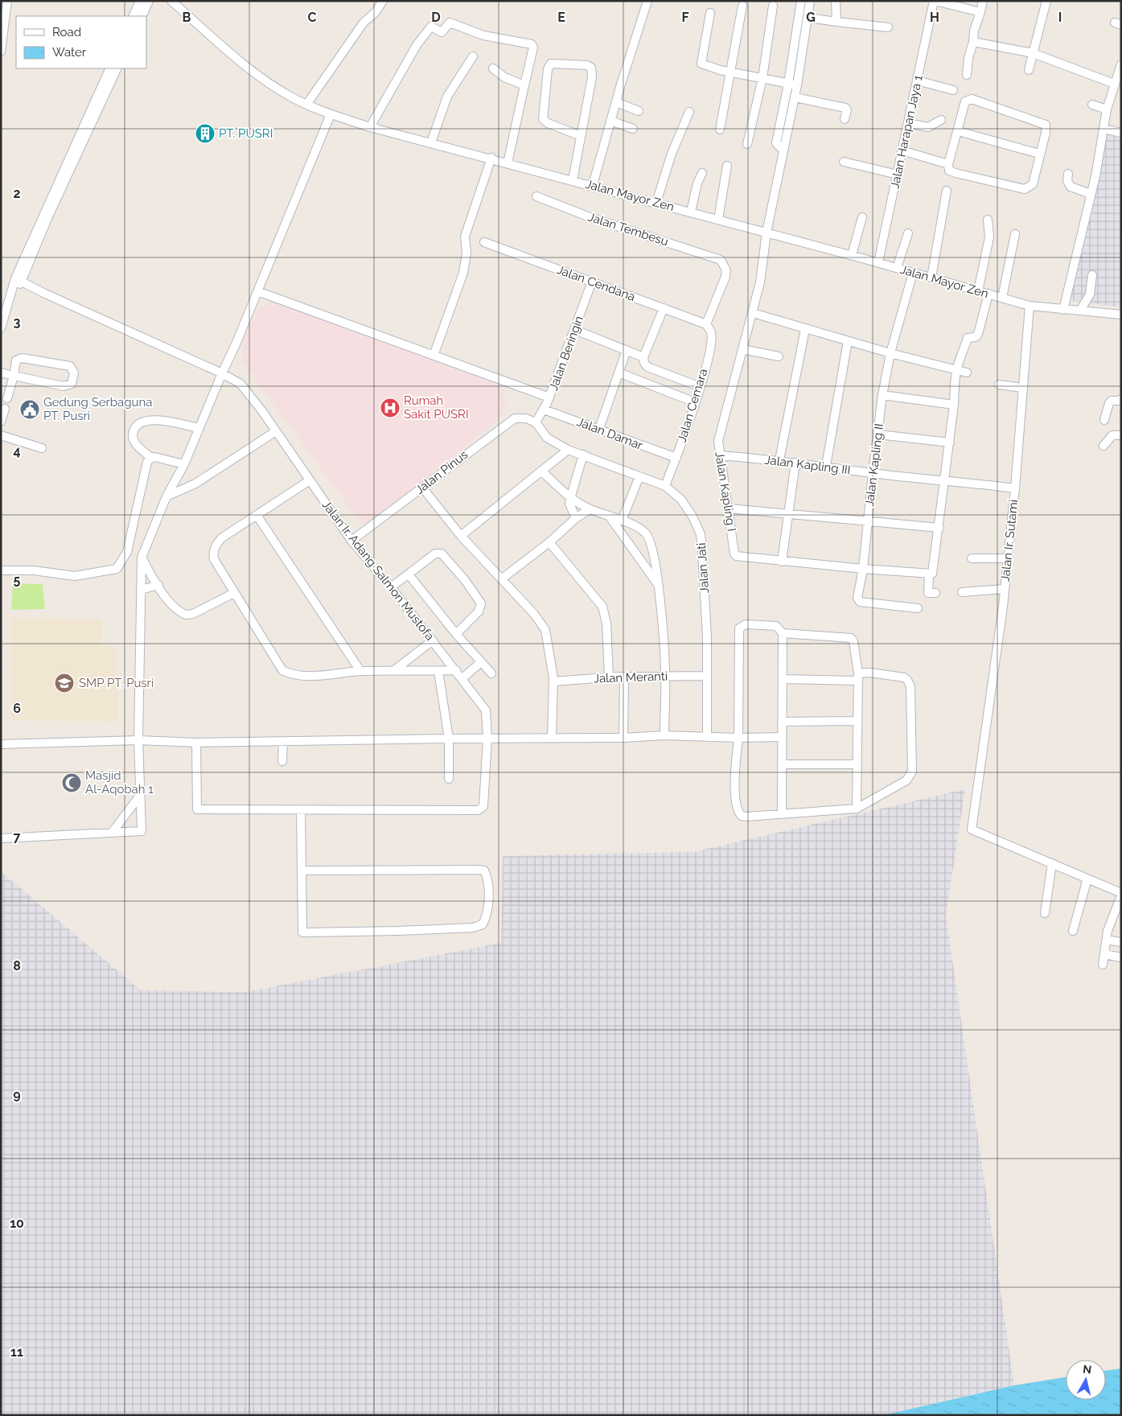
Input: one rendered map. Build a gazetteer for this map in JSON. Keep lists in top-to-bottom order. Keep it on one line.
{"streets":{"street":["Jalan Harapan Jaya 1","Jalan Mayor Zen","Jalan Tembesu","Jalan Cendana","Jalan Beringin","Jalan Cemara","Jalan Damar","Jalan Kapling III","Jalan Kapling II","Jalan Pinus","Jalan Kapling I","Jalan Ir. Sutami","Jalan Jati","Jalan Ir. Adang Salmon Mustofa","Jalan Meranti"]},"crossings":[["Jalan Harapan Jaya 1","Jalan Mayor Zen"],["Jalan Mayor Zen","Jalan Kapling II"],["Jalan Mayor Zen","Jalan Kapling I"],["Jalan Mayor Zen","Jalan Ir. Sutami"],["Jalan Tembesu","Jalan Cendana"],["Jalan Tembesu","Jalan Cemara"],["Jalan Cendana","Jalan Beringin"],["Jalan Cendana","Jalan Cemara"],["Jalan Beringin","Jalan Damar"],["Jalan Beringin","Jalan Pinus"],["Jalan Beringin","Jalan Jati"],["Jalan Cemara","Jalan Damar"],["Jalan Cemara","Jalan Jati"],["Jalan Kapling III","Jalan Kapling II"],["Jalan Kapling III","Jalan Kapling I"],["Jalan Kapling III","Jalan Ir. Sutami"],["Jalan Kapling II","Jalan Kapling I"],["Jalan Pinus","Jalan Jati"],["Jalan Pinus","Jalan Ir. Adang Salmon Mustofa"],["Jalan Jati","Jalan Meranti"]],"places":{"building":["PT. PUSRI"],"hospital":["Rumah Sakit PUSRI"],"public building":["Gedung Serbaguna PT. Pusri"],"school or university":["SMP PT. Pusri"],"mosque":["Masjid Al-Aqobah 1"]},"legend":["Road","Water"],"north":"top","grid":{"columns":["B","C","D","E","F","G","H","I"],"rows":["2","3","4","5","6","7","8","9","10","11"]}}
